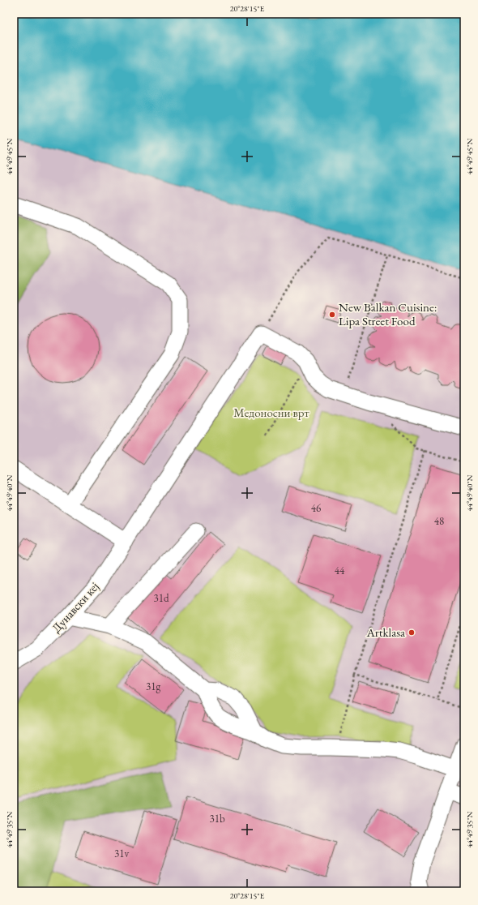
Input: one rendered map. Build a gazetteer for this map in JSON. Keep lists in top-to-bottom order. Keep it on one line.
{"streets":{"street":["Дунавски кеј"]},"parks":["Медоносни врт"],"places":["New Balkan Cuisine: Lipa Street Food","Artklasa"],"house_numbers":["46","48","44","31d","31g","31b","31v"],"coordinates":["20°28'15\"E","44°49'45\"N","44°49'40\"N","44°49'35\"N"]}
